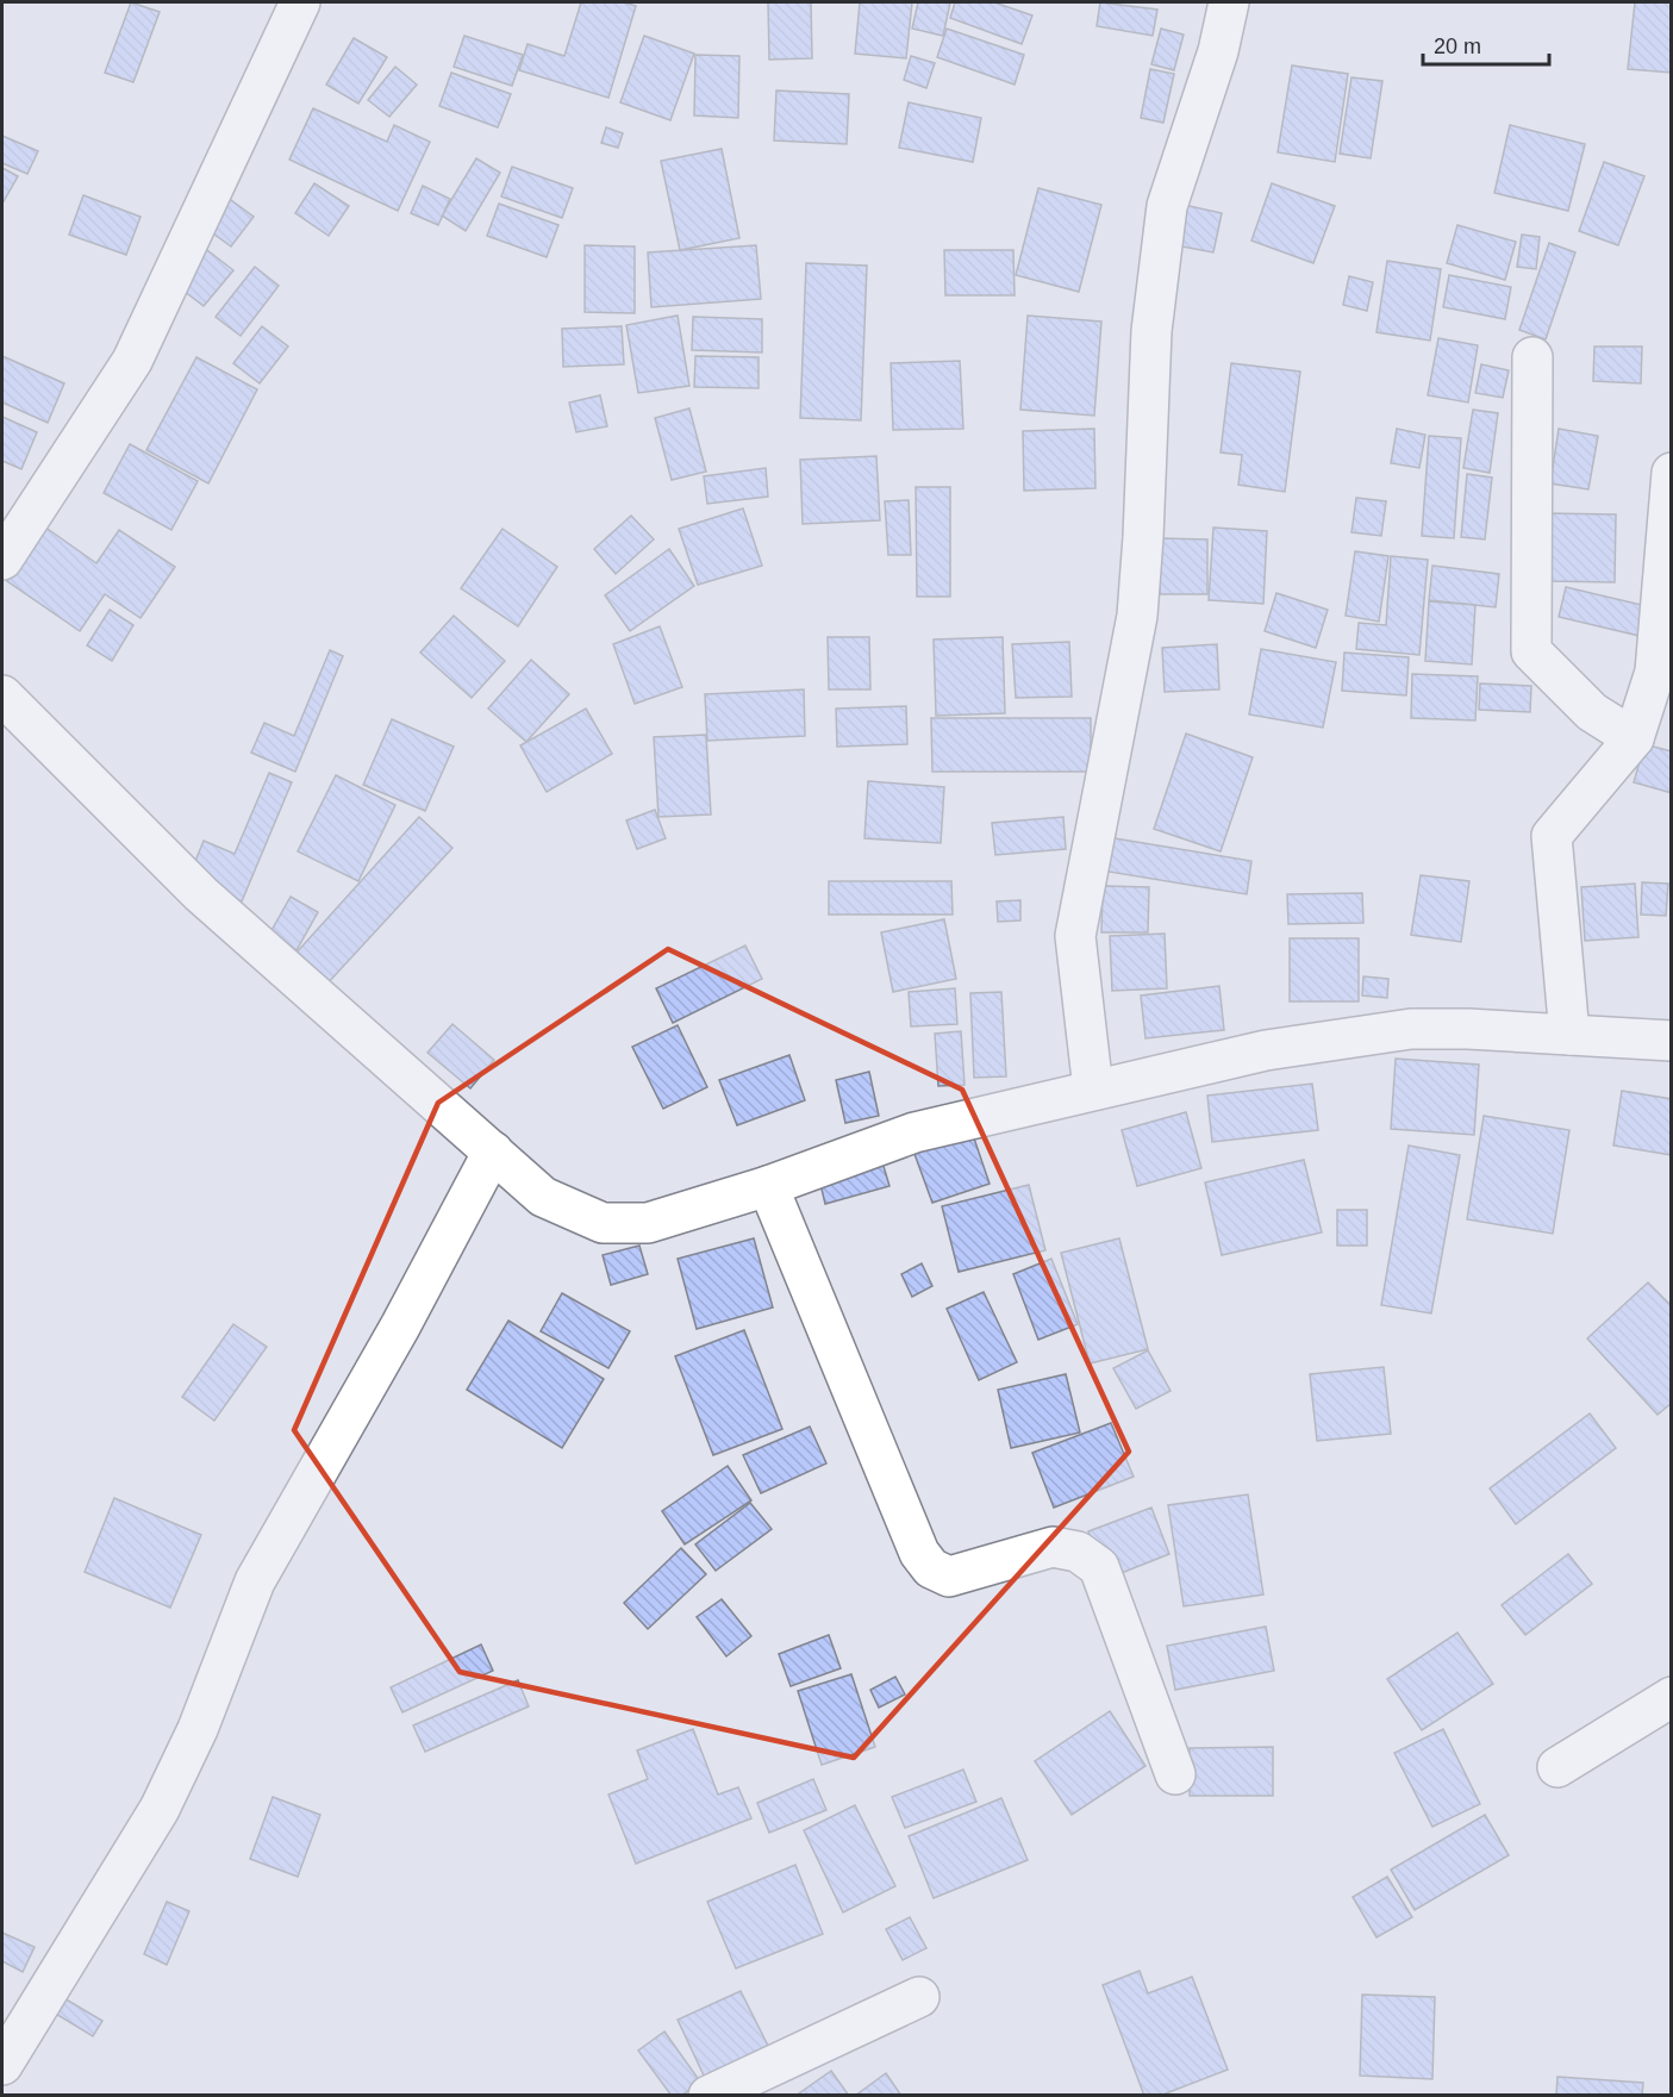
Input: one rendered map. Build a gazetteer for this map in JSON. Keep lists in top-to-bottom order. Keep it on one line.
{"scale_bar":"20 m"}
